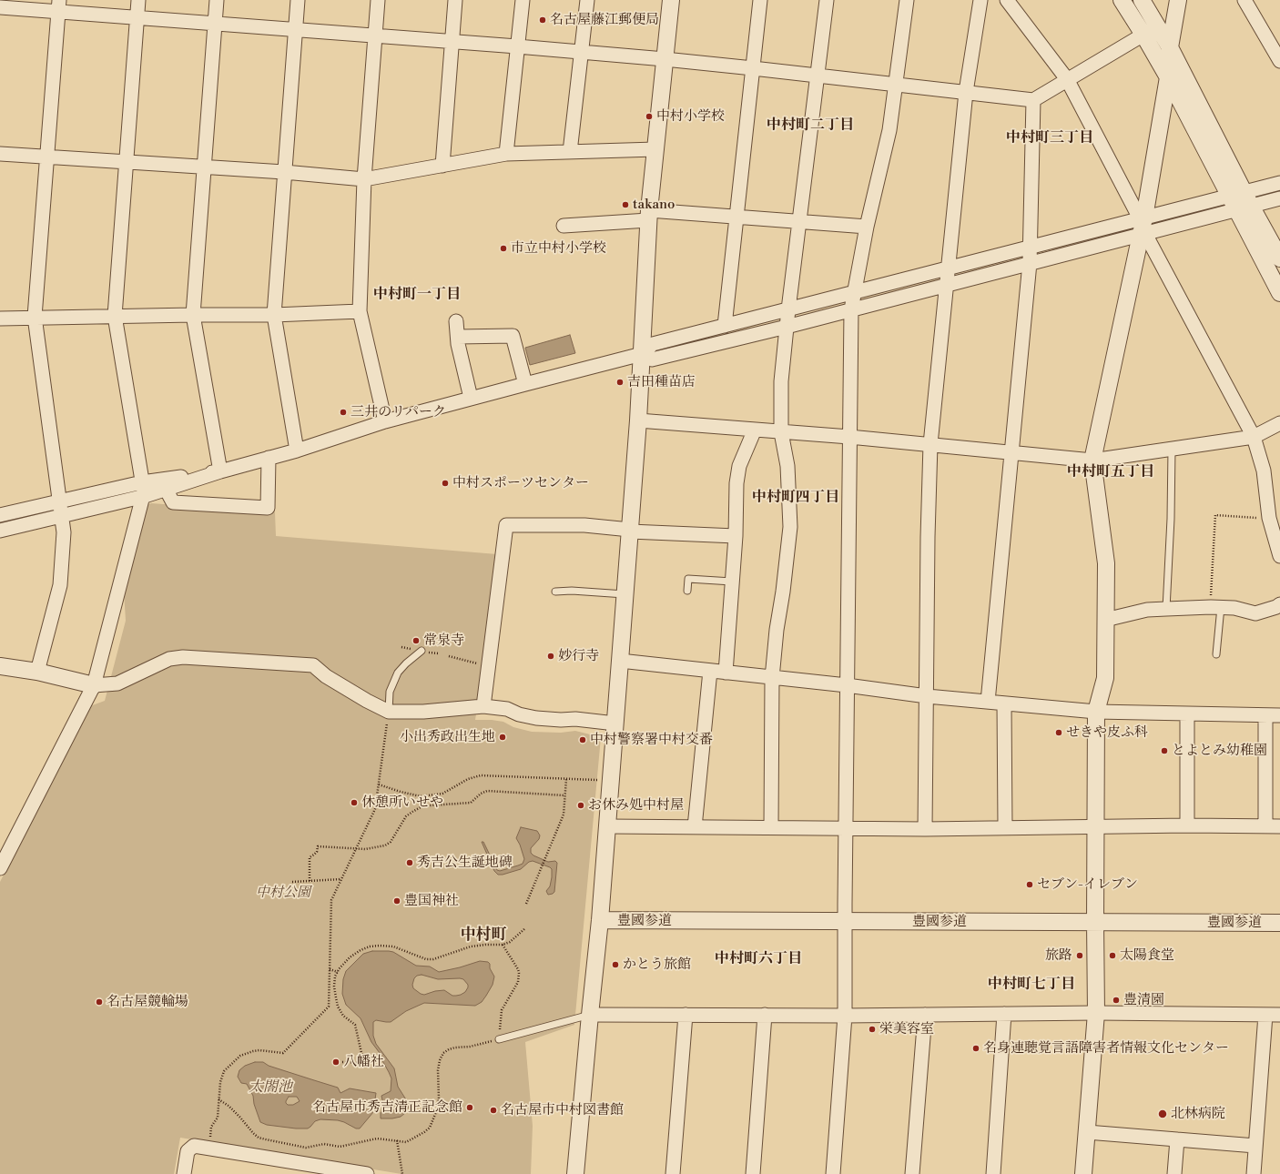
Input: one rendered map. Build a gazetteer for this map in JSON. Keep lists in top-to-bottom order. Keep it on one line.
{"streets":{"street":["豊國参道"]},"districts":["中村町二丁目","中村町三丁目","中村町一丁目","中村町五丁目","中村町四丁目","中村町","中村町六丁目","中村町七丁目"],"water":["太閤池"],"parks":["中村公園"],"places":["名古屋藤江郵便局","中村小学校","takano","市立中村小学校","吉田種苗店","三井のリパーク","中村スポーツセンター","常泉寺","妙行寺","せきや皮ふ科","小出秀政出生地","中村警察署中村交番","とよとみ幼稚園","休憩所いせや","お休み処中村屋","秀吉公生誕地碑","セブン-イレブン","豊国神社","旅路","太陽食堂","かとう旅館","豊清園","名古屋競輪場","栄美容室","名身連聴覚言語障害者情報文化センター","八幡社","名古屋市秀吉清正記念館","名古屋市中村図書館","北林病院"]}
